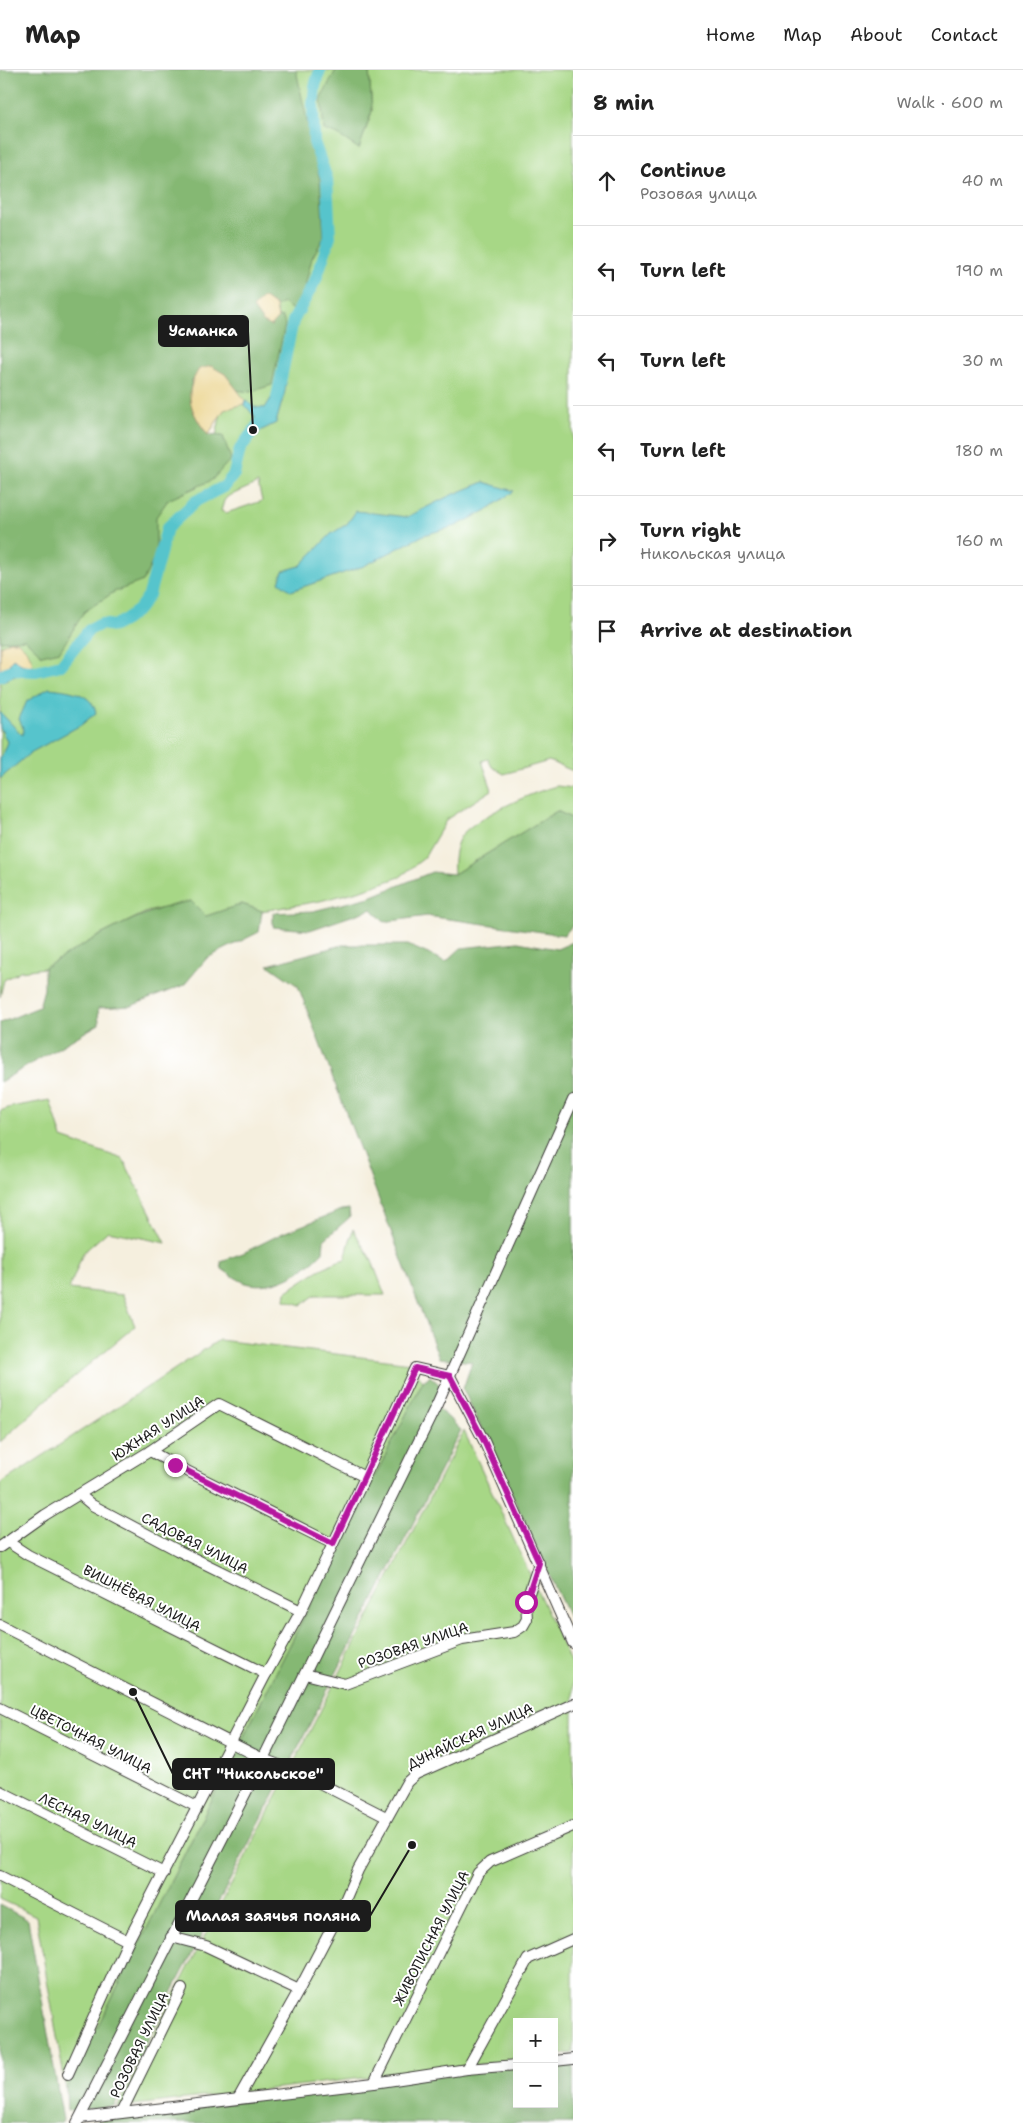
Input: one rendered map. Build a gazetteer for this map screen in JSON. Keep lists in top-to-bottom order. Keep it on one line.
{"streets":{"street":["ЮЖНАЯ УЛИЦА","САДОВАЯ УЛИЦА","ВИШНЁВАЯ УЛИЦА","РОЗОВАЯ УЛИЦА","ДУНАЙСКАЯ УЛИЦА","ЦВЕТОЧНАЯ УЛИЦА","ЛЕСНАЯ УЛИЦА","ЖИВОПИСНАЯ УЛИЦА"]},"crossings":[["ЮЖНАЯ УЛИЦА","САДОВАЯ УЛИЦА"],["ЮЖНАЯ УЛИЦА","ВИШНЁВАЯ УЛИЦА"]],"places":["Усманка","СНТ \"Никольское\"","Малая заячья поляна"],"page":{"header":"Map","nav":["Home","Map","About","Contact"],"heading":["8 min","Walk · 600 m"],"list":[["Continue","Розовая улица","40 m"],["Turn left","190 m"],["Turn left","30 m"],["Turn left","180 m"],["Turn right","Никольская улица","160 m"],"Arrive at destination"],"map_buttons":["+","−"]}}
